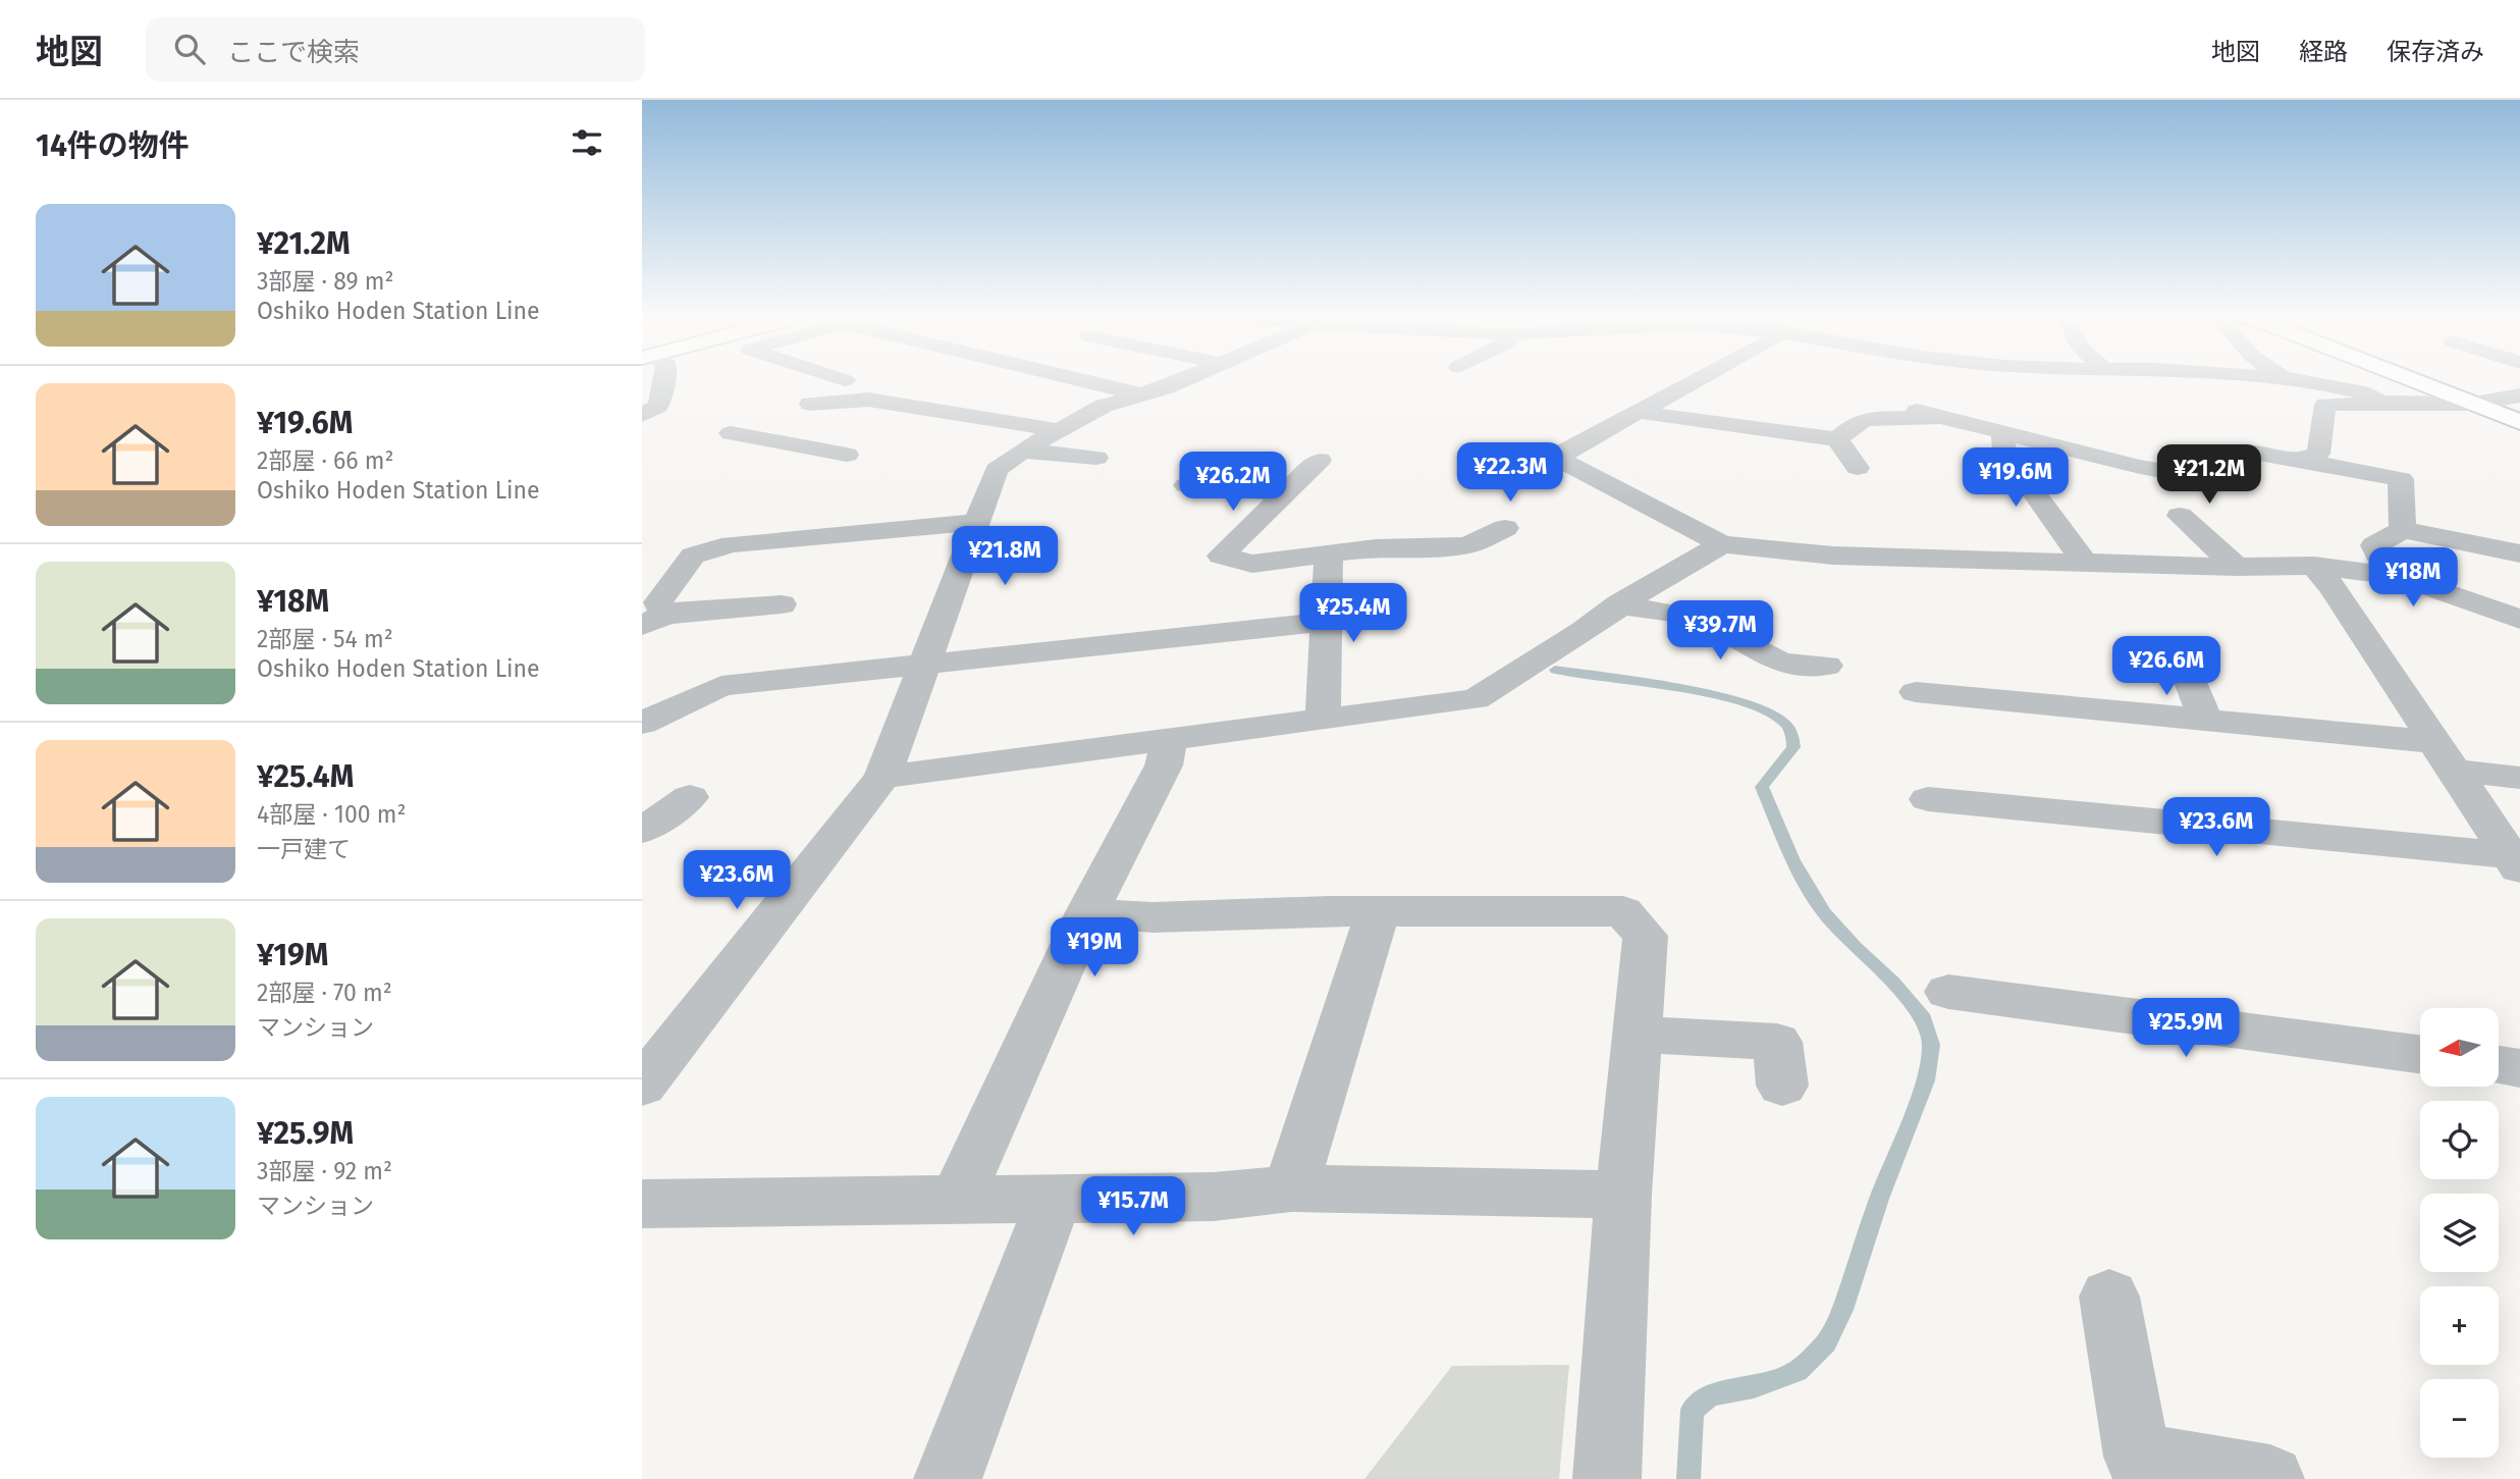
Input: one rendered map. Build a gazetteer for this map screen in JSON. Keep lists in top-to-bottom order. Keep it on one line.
{"north":"left","page":{"header":"地図","search":"ここで検索","nav":["地図","経路","保存済み"],"heading":"14件の物件","list":[{"name":"¥21.2M","note":"3部屋 · 89 m² · Oshiko Hoden Station Line"},{"name":"¥19.6M","note":"2部屋 · 66 m² · Oshiko Hoden Station Line"},{"name":"¥18M","note":"2部屋 · 54 m² · Oshiko Hoden Station Line"},{"name":"¥25.4M","note":"4部屋 · 100 m² · 一戸建て"},{"name":"¥19M","note":"2部屋 · 70 m² · マンション"},{"name":"¥25.9M","note":"3部屋 · 92 m² · マンション"}],"price":["¥22.3M","¥21.2M","¥19.6M","¥26.2M","¥21.8M","¥18M","¥25.4M","¥39.7M","¥26.6M","¥23.6M","¥23.6M","¥19M","¥25.9M","¥15.7M"],"map_buttons":["+","−"]}}
